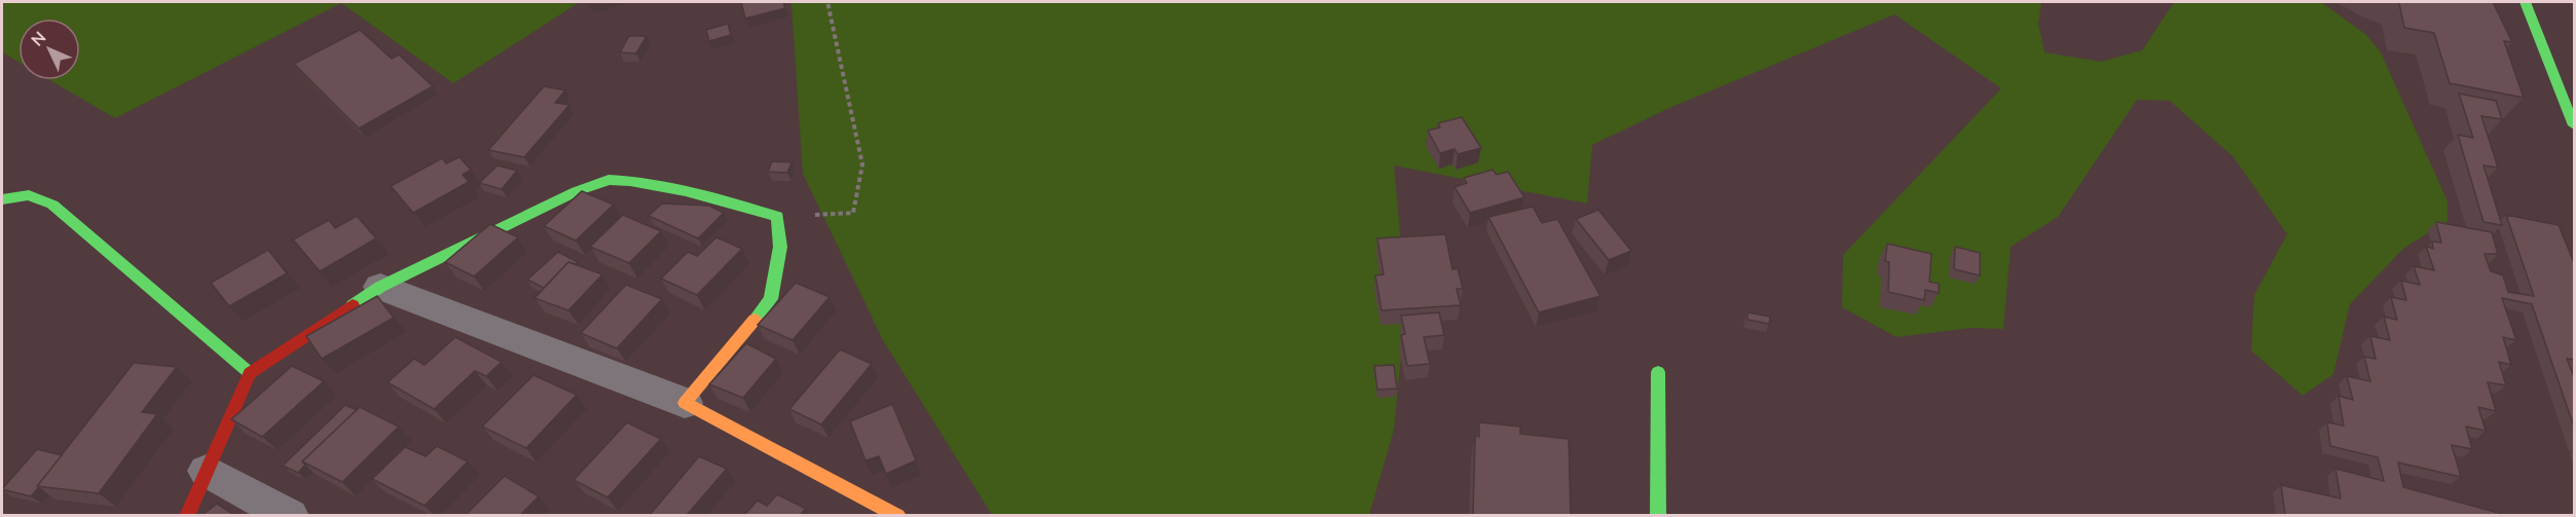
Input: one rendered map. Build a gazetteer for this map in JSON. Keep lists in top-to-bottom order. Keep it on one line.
{"north":"top left"}
